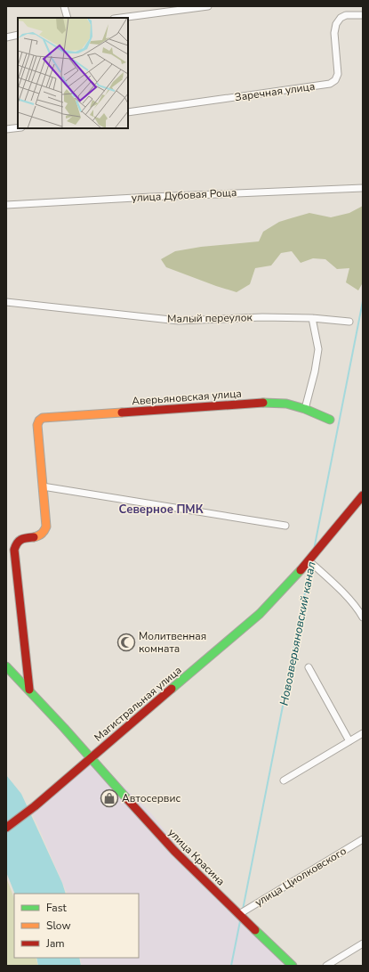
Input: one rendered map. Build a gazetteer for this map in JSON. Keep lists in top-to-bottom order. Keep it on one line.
{"streets":{"street":["Заречная улица","улица Дубовая Роща","Малый переулок","Аверьяновская улица","Магистральная улица","улица Красина","улица Циолковского"]},"crossings":[["Магистральная улица","улица Красина"],["улица Красина","улица Циолковского"]],"districts":["Северное ПМК"],"water":["Новоаверьяновский канал"],"places":{"mosque":["Молитвенная комната"],"shop":["Автосервис"]},"legend":["Fast","Slow","Jam"]}
